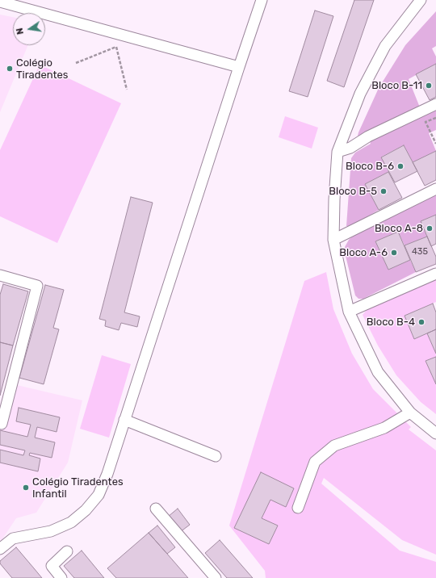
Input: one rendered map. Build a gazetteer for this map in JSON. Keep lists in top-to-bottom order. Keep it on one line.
{"places":["Colégio Tiradentes","Bloco B-11","Bloco B-6","Bloco B-5","Bloco A-8","Bloco A-6","Bloco B-4","Colégio Tiradentes Infantil"],"house_numbers":["435"],"north":"left"}
